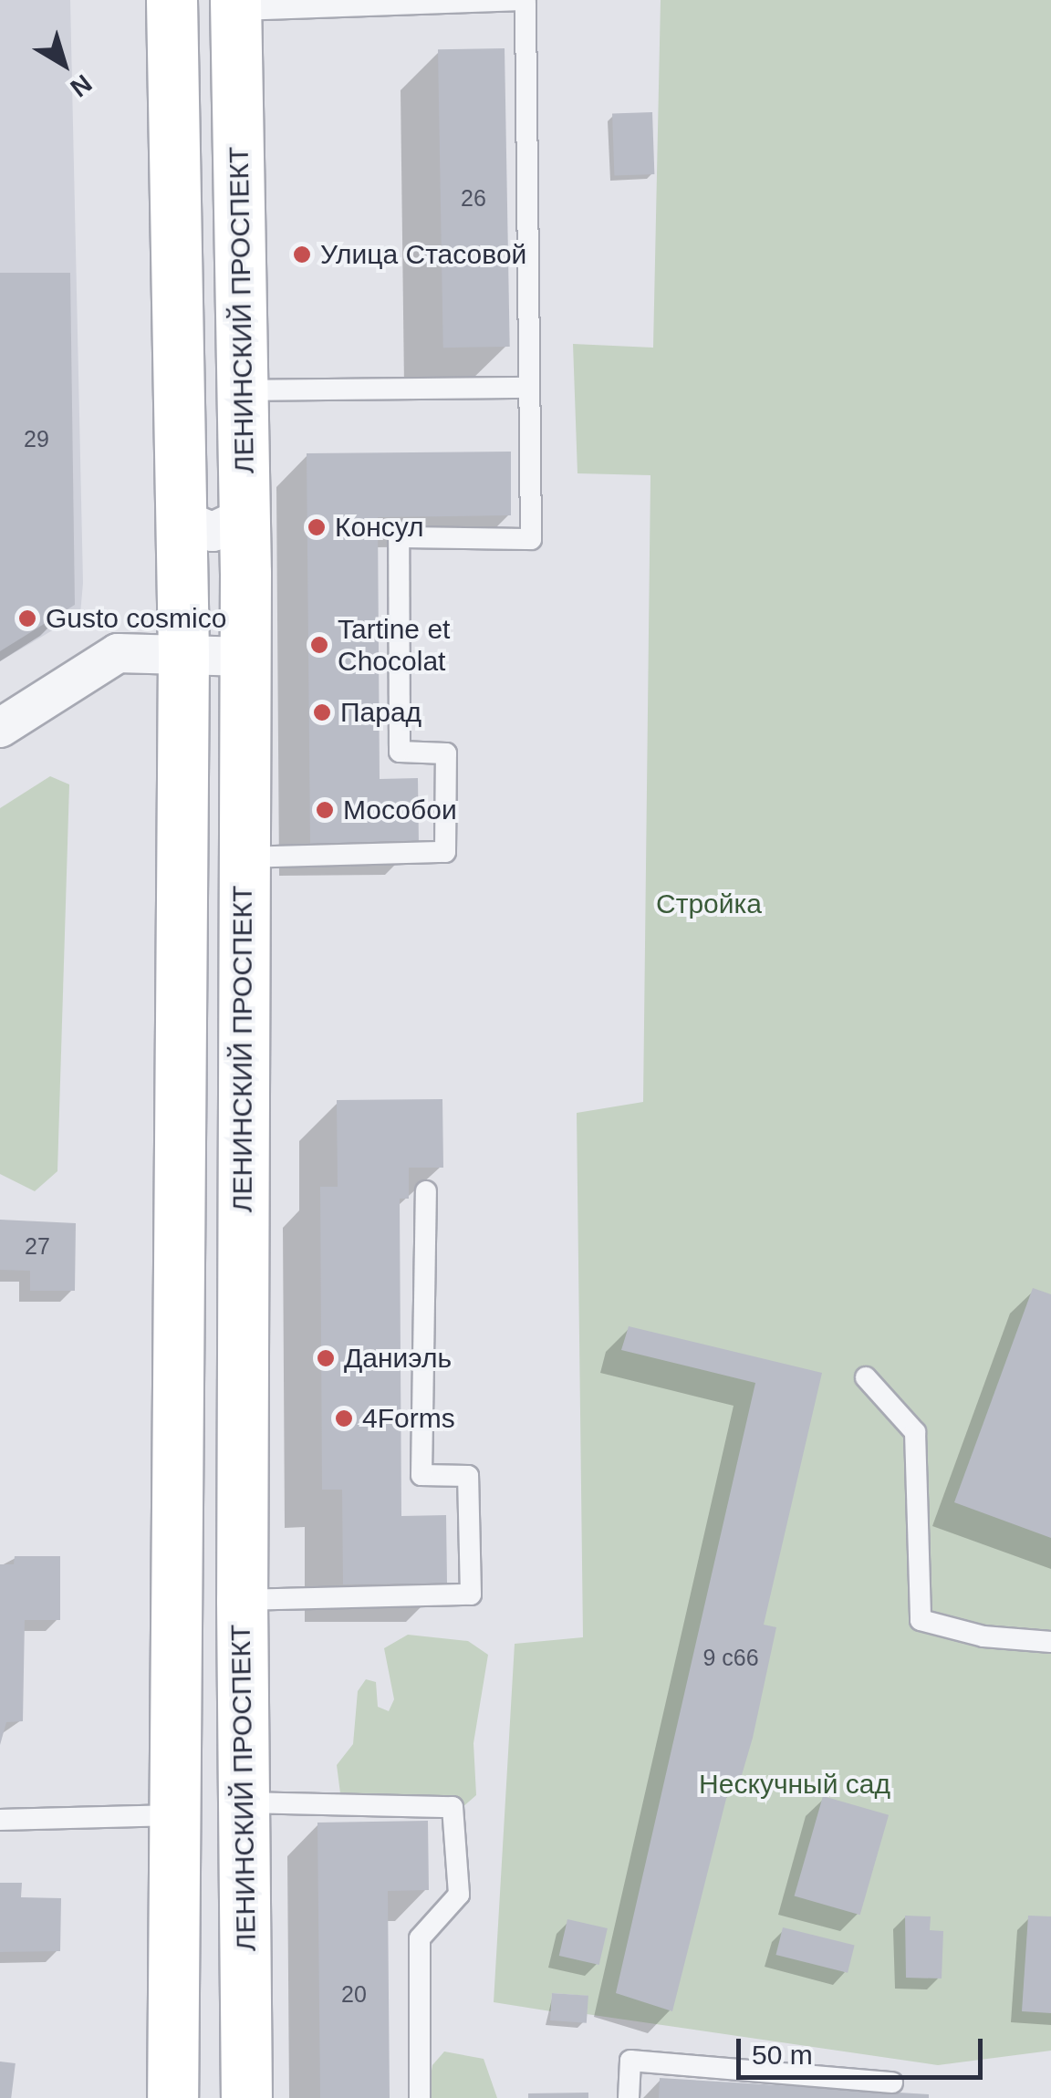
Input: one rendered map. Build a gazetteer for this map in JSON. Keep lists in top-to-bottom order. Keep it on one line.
{"streets":{"main road":["ЛЕНИНСКИЙ ПРОСПЕКТ"]},"parks":["Стройка","Нескучный сад"],"places":["Улица Стасовой","Консул","Gusto cosmico","Tartine et Chocolat","Парад","Мособои","Даниэль","4Forms"],"house_numbers":["26","29","27","9 с66","20"],"scale_bar":"50 m","north":"bottom right"}
